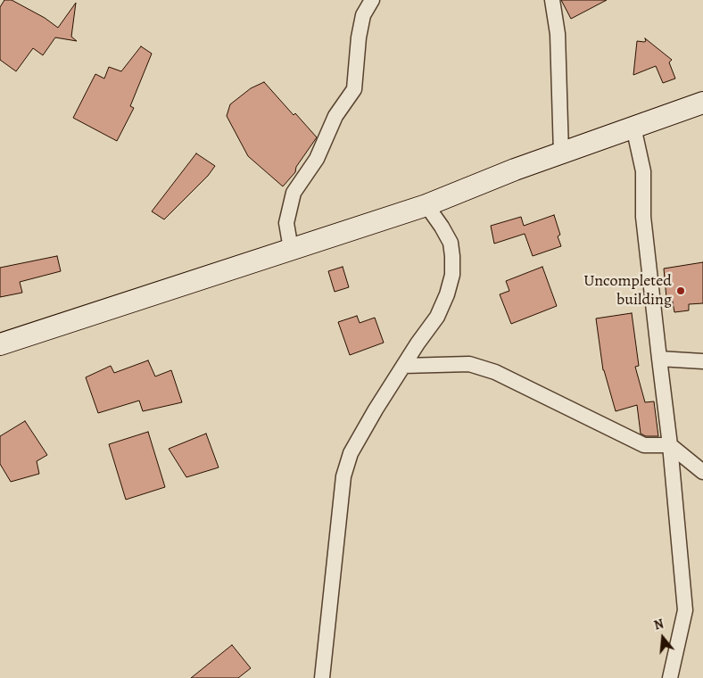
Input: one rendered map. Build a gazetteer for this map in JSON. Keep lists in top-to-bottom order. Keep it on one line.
{"places":["Uncompleted building"],"north":"top"}
